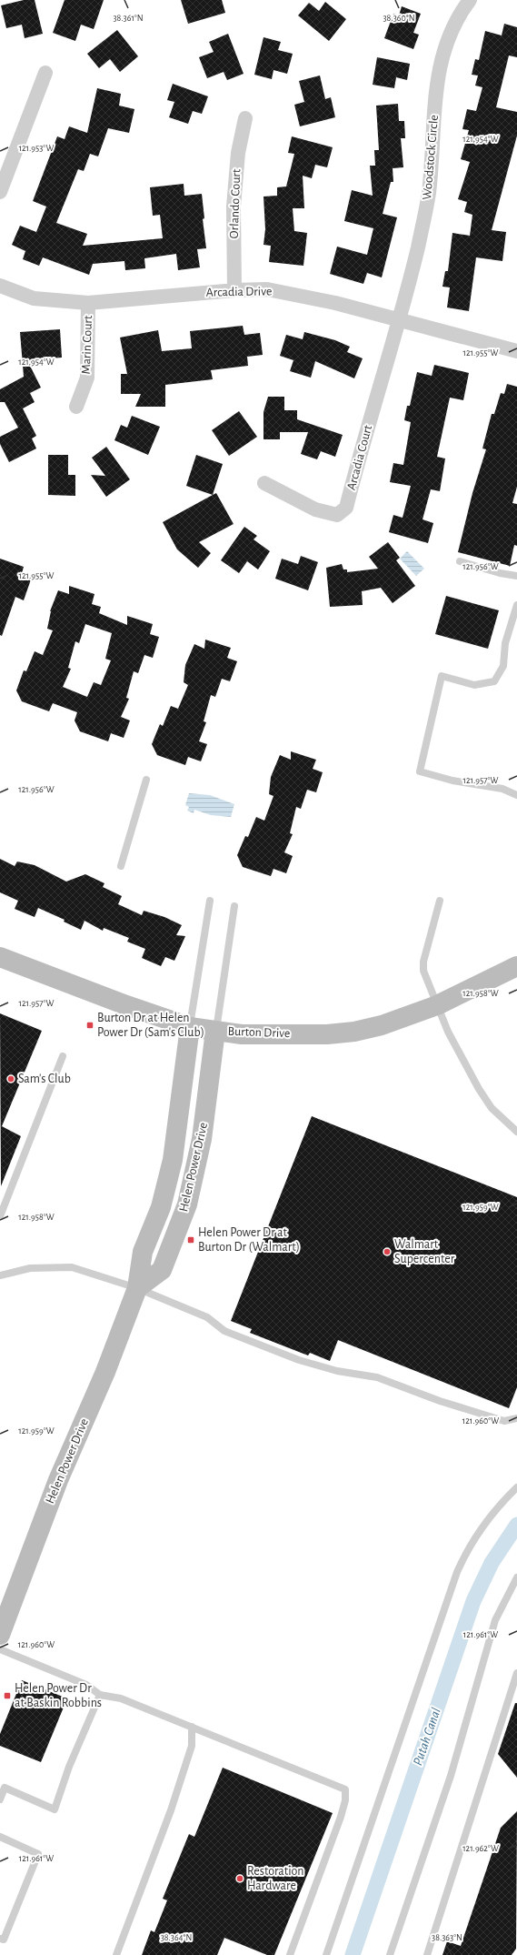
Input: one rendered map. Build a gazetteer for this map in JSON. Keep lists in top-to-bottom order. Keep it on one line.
{"streets":{"street":["Woodstock Circle","Orlando Court","Arcadia Drive","Marin Court","Arcadia Court","Burton Drive","Helen Power Drive"]},"crossings":[["Woodstock Circle","Arcadia Drive"],["Woodstock Circle","Arcadia Court"],["Orlando Court","Arcadia Drive"],["Arcadia Drive","Marin Court"],["Arcadia Drive","Arcadia Court"],["Burton Drive","Helen Power Drive"]],"water":["Putah Canal"],"places":{"transit":["Burton Dr at Helen Power Dr (Sam's Club)","Helen Power Dr at Burton Dr (Walmart)","Helen Power Dr at Baskin Robbins"],"other":["Sam's Club","Walmart Supercenter","Restoration Hardware"]},"coordinates":["38.361°N","38.360°N","121.954°W","121.953°W","121.955°W","121.956°W","121.957°W","121.958°W","121.959°W","121.960°W","121.961°W","121.962°W","38.364°N","38.363°N"]}
